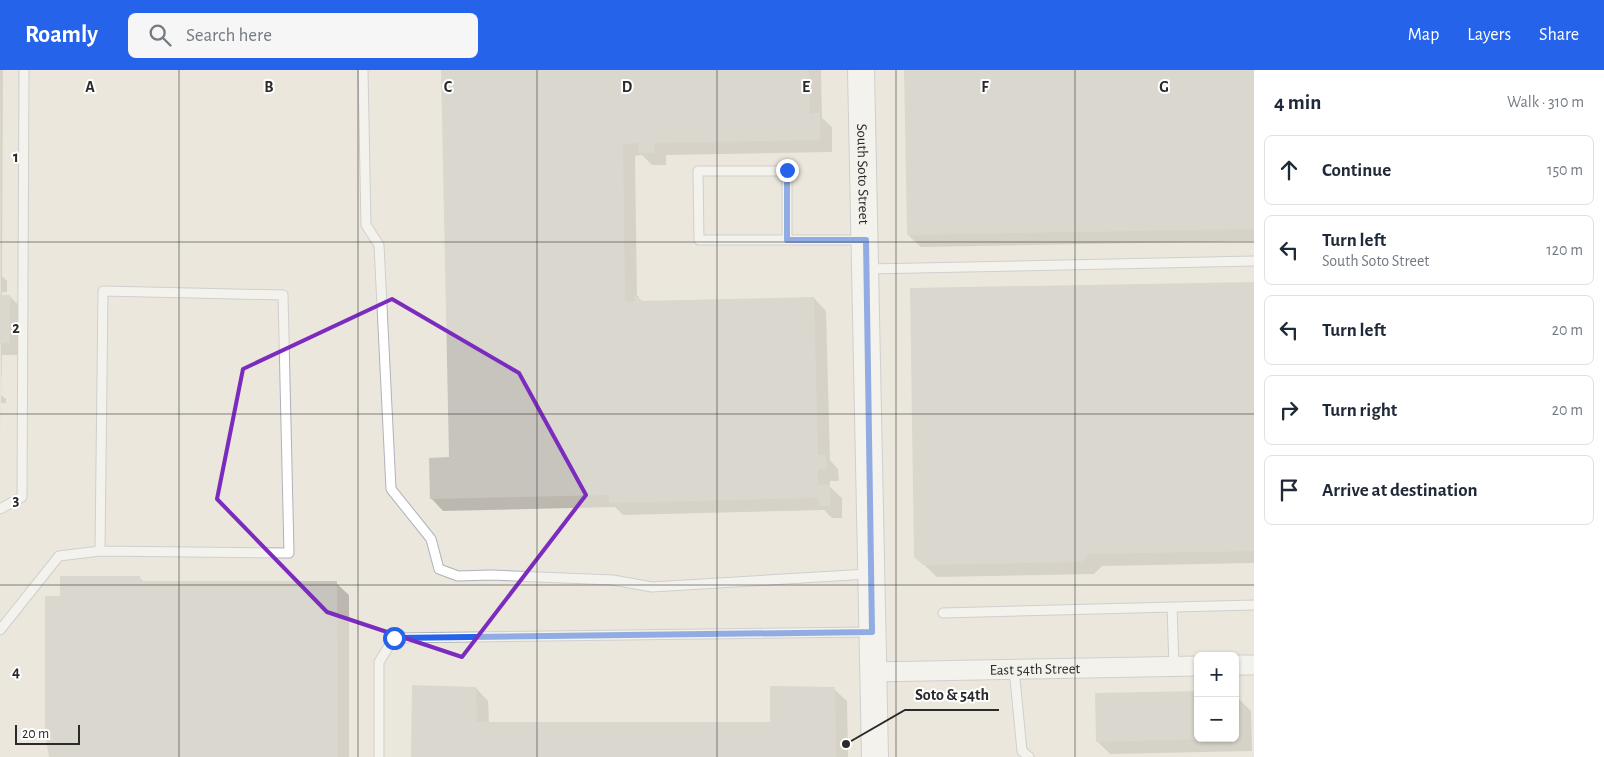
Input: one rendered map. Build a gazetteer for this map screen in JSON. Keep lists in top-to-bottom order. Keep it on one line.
{"streets":{"main road":["South Soto Street"],"street":["East 54th Street"]},"crossings":[["South Soto Street","East 54th Street"]],"places":["Soto & 54th"],"scale_bar":"20 m","page":{"header":"Roamly","search":"Search here","nav":["Map","Layers","Share"],"heading":["4 min","Walk · 310 m"],"list":[["Continue","150 m"],["Turn left","South Soto Street","120 m"],["Turn left","20 m"],["Turn right","20 m"],"Arrive at destination"],"map_buttons":["+","−"],"scale":"20 m"},"grid":{"columns":["A","B","C","D","E","F","G"],"rows":["1","2","3","4"]}}
